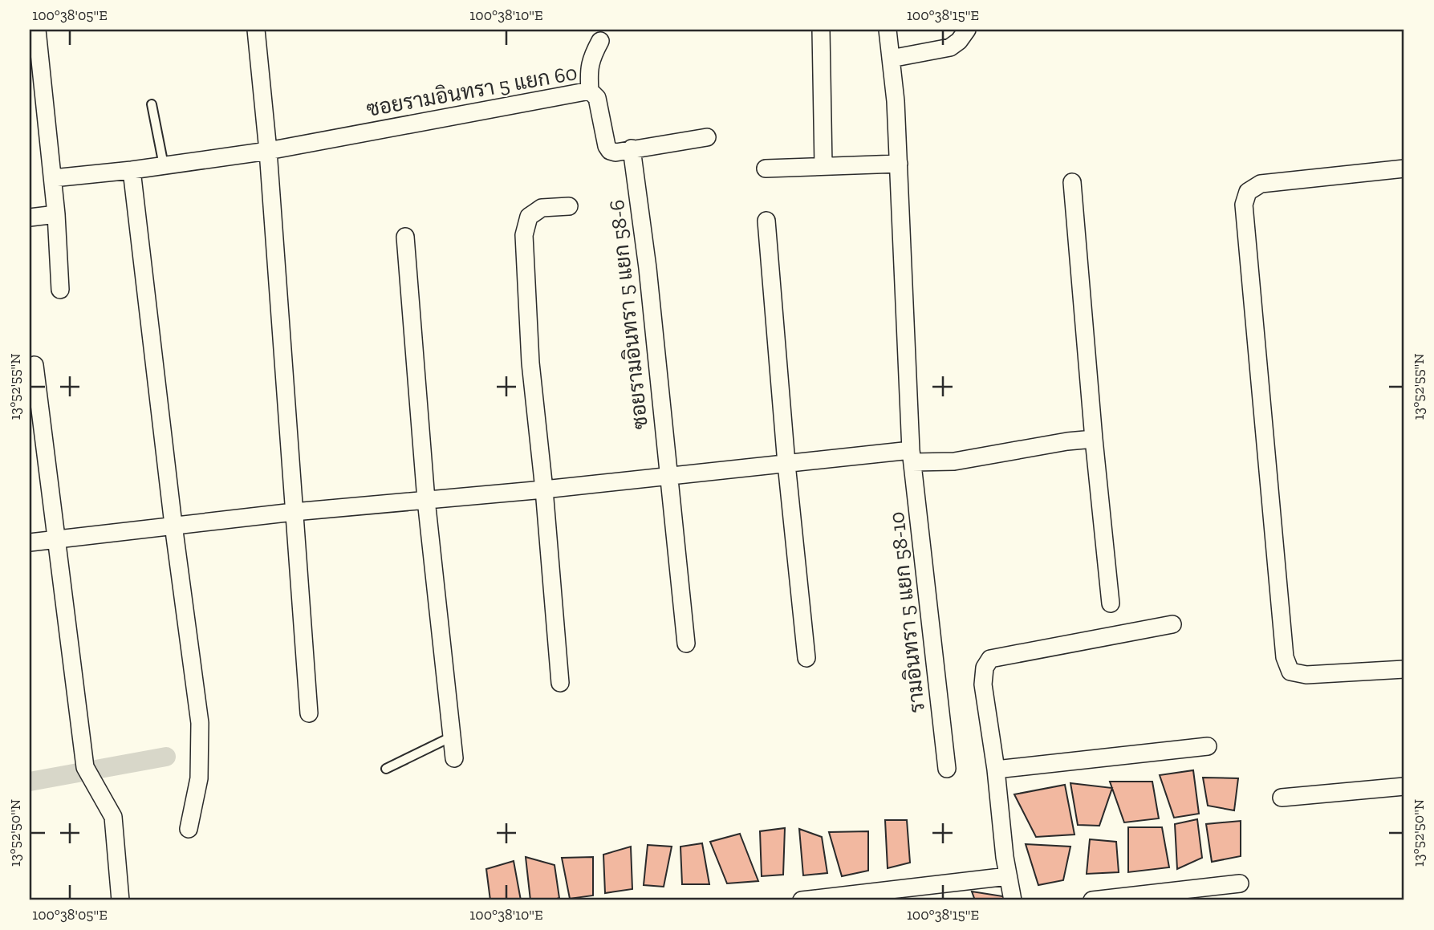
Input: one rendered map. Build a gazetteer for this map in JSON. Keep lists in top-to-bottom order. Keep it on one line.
{"streets":{"street":["ซอยรามอินทรา 5 แยก 60","ซอยรามอินทรา 5 แยก 58-6","รามอินทรา 5 แยก 58-10"]},"crossings":[["ซอยรามอินทรา 5 แยก 60","ซอยรามอินทรา 5 แยก 58-6"]],"coordinates":["100°38'05\"E","100°38'10\"E","100°38'15\"E","13°52'55\"N","13°52'50\"N"]}
